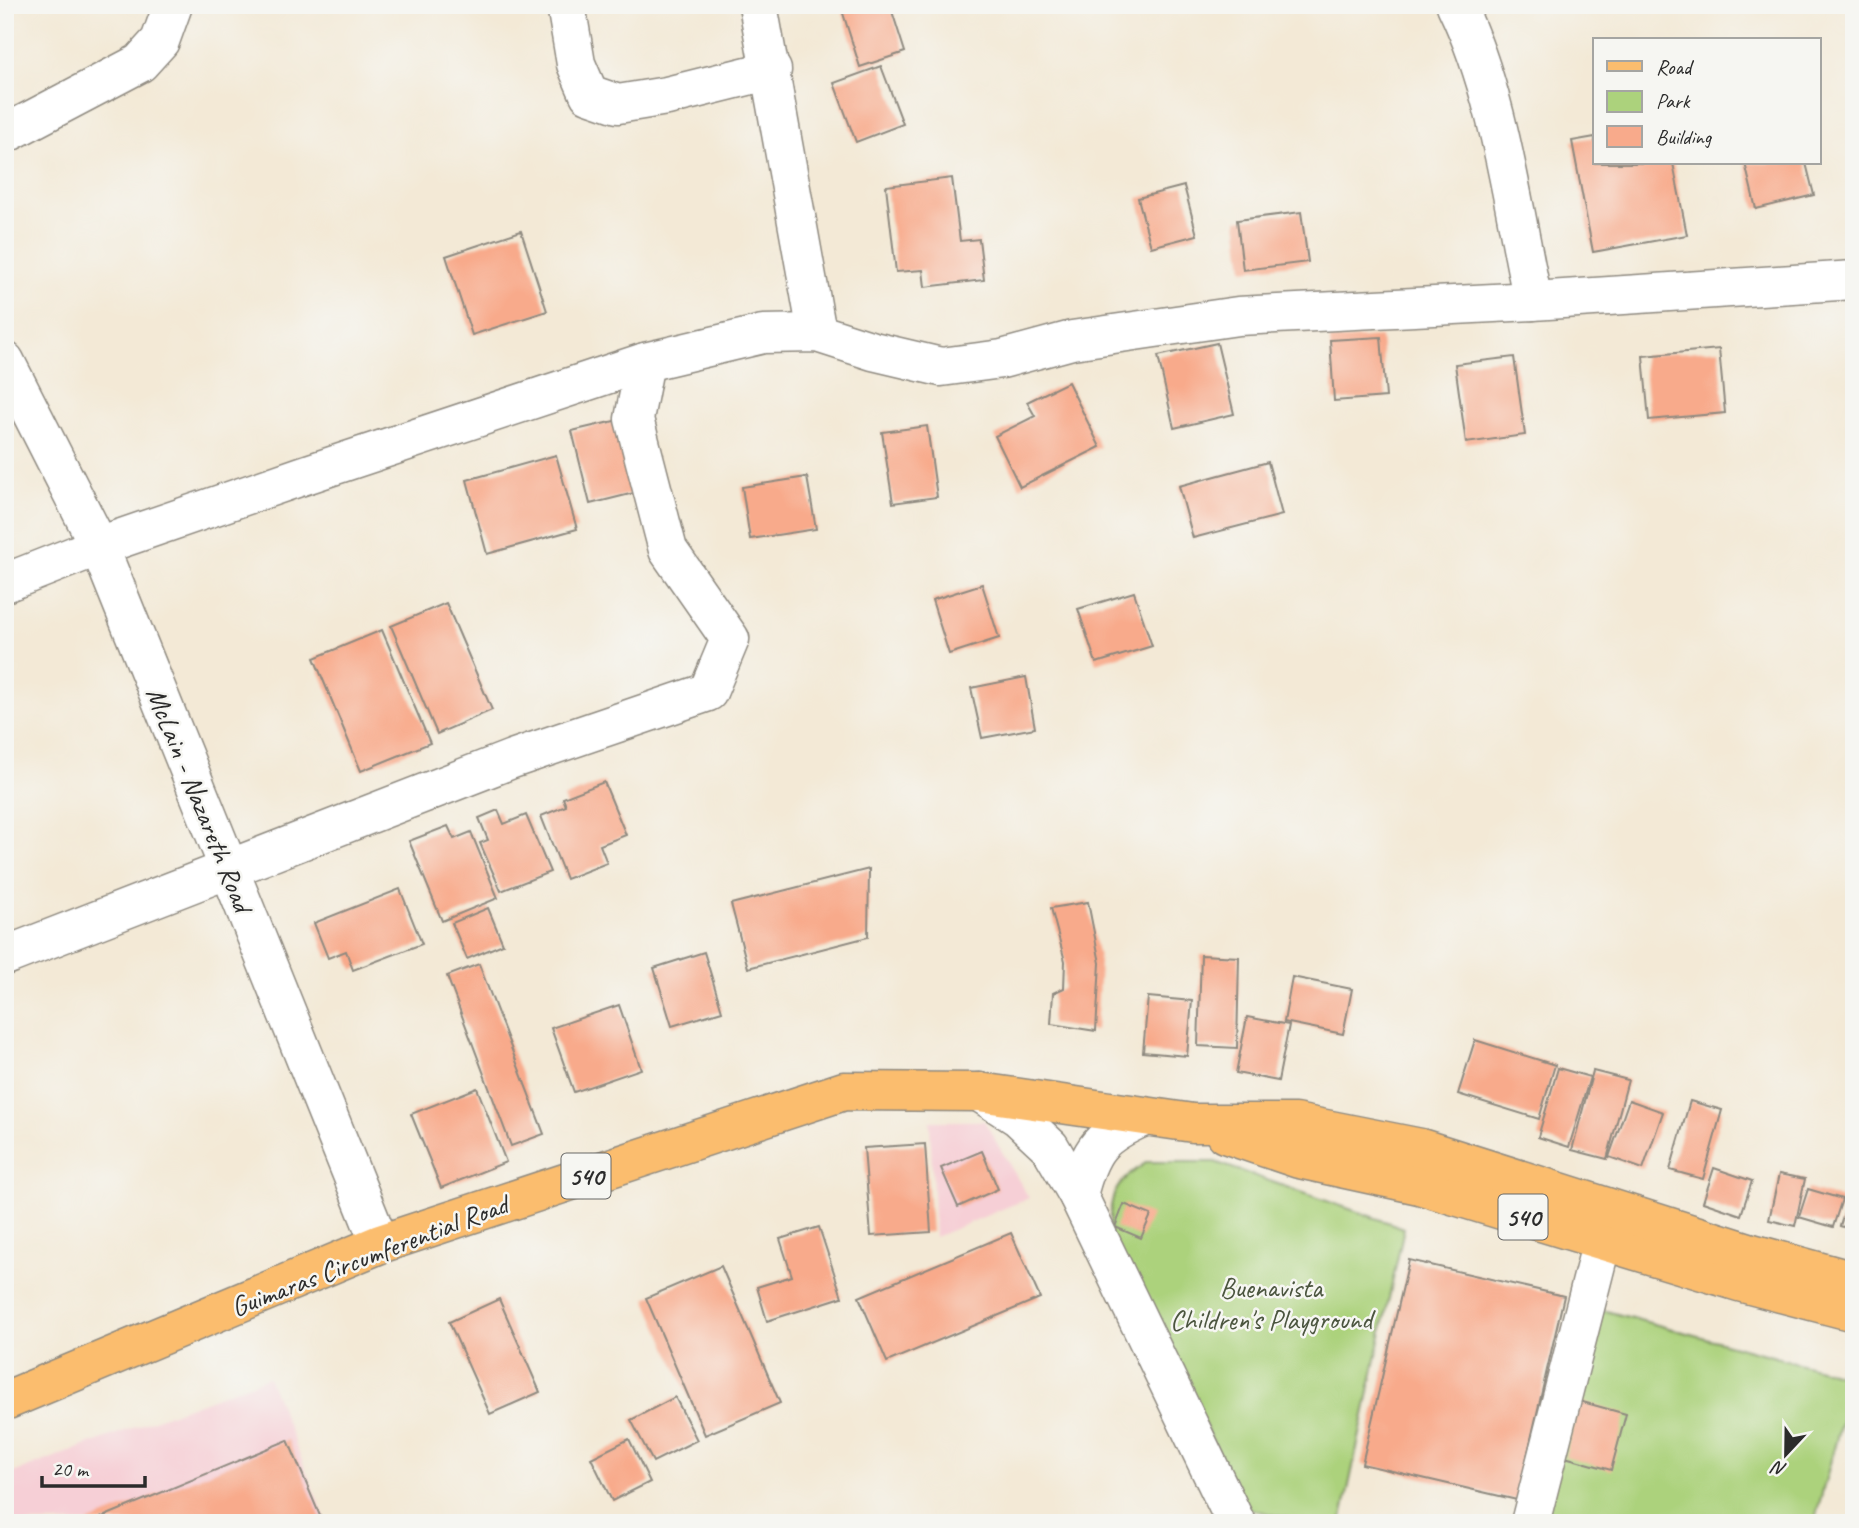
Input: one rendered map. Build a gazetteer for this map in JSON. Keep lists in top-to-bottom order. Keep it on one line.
{"streets":{"main road":["540","Guimaras Circumferential Road"],"street":["McLain - Nazareth Road"]},"crossings":[["McLain - Nazareth Road","Guimaras Circumferential Road"]],"parks":["Buenavista Children's Playground"],"legend":["Road","Park","Building"],"scale_bar":"20 m","north":"bottom"}
